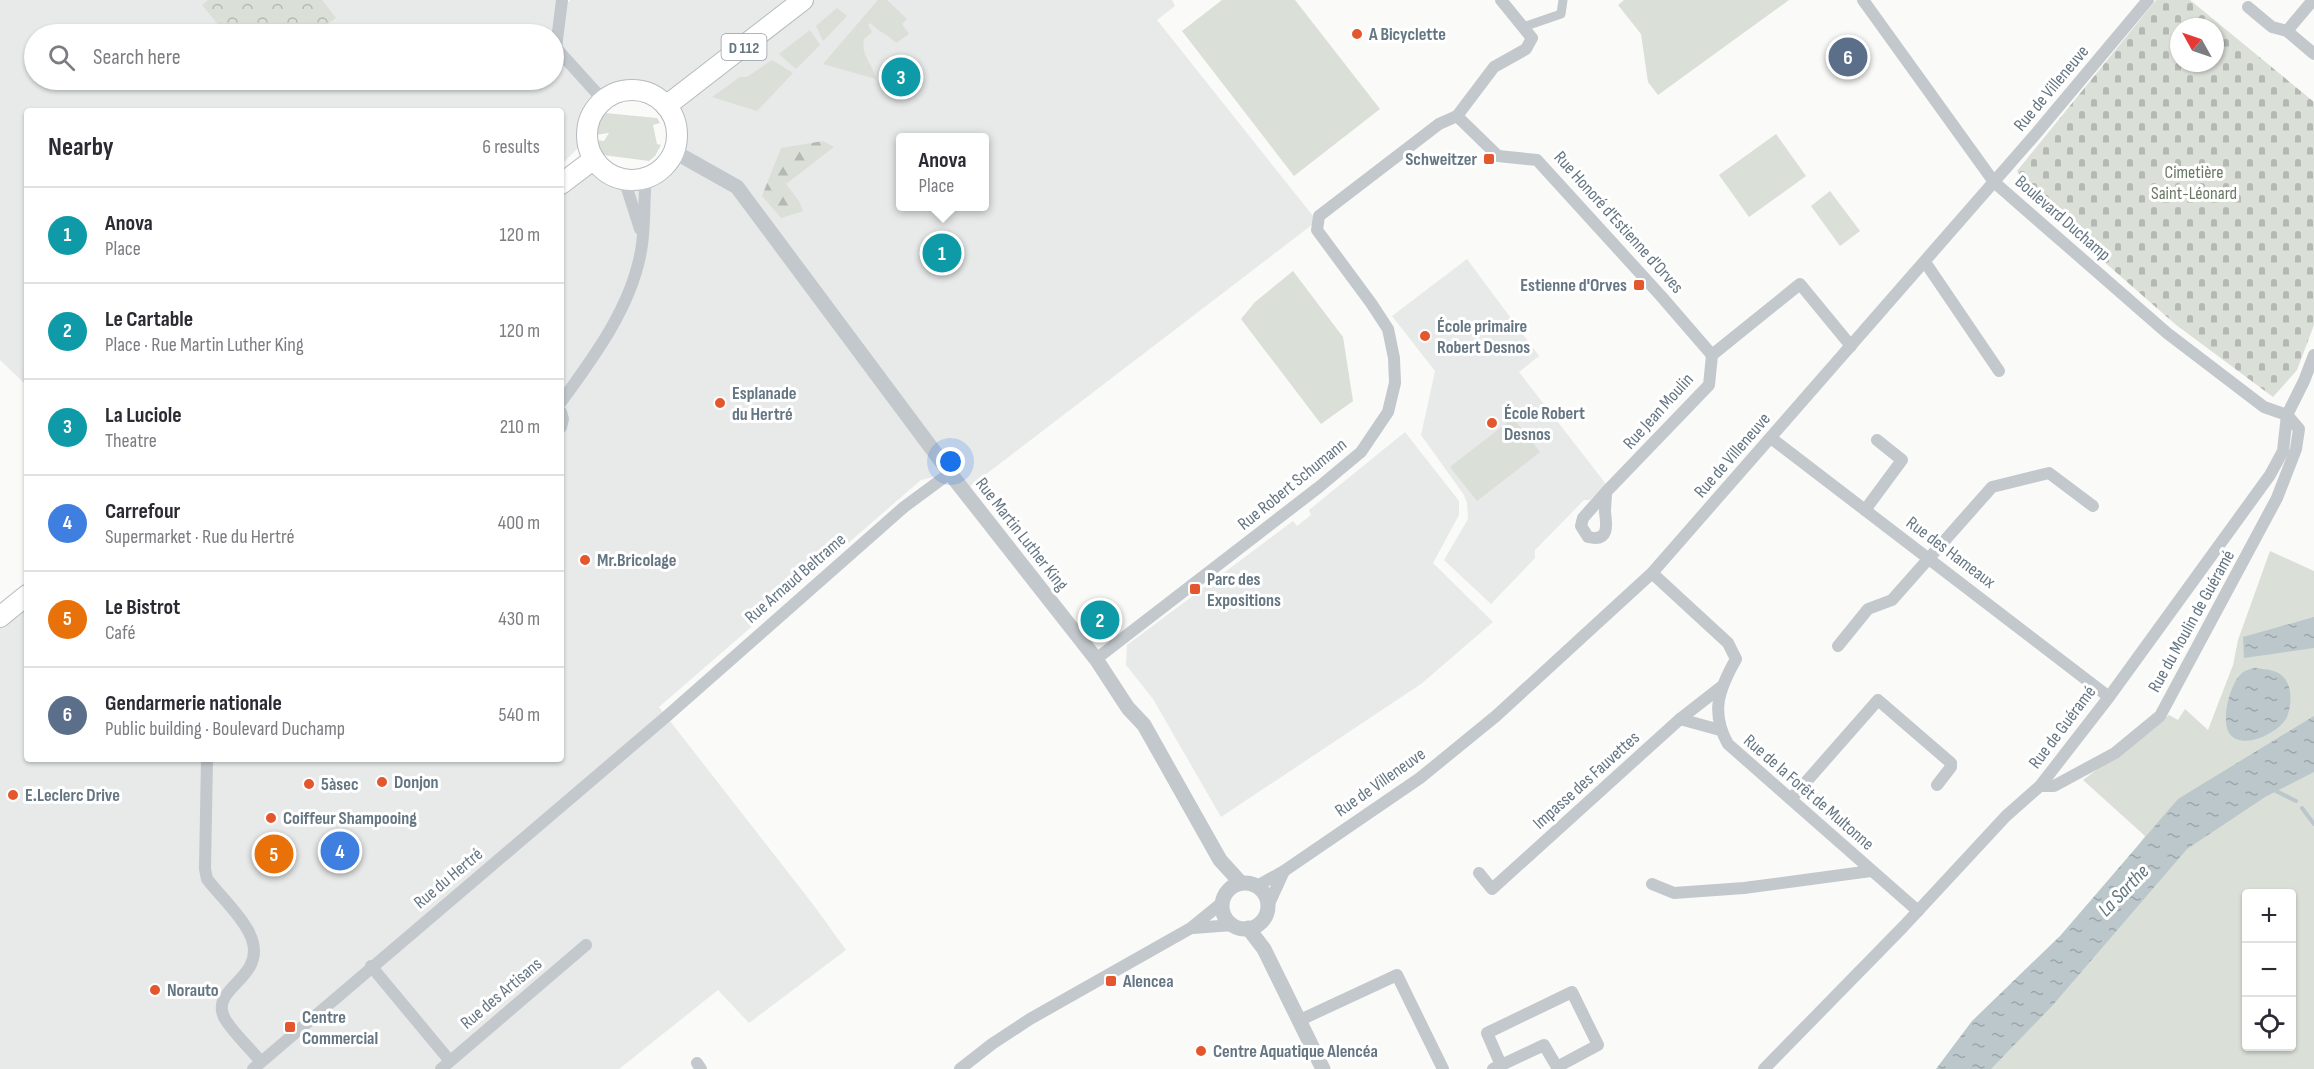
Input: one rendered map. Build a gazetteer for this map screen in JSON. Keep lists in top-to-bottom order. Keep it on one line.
{"streets":{"main road":["D 112"],"street":["Rue de Villeneuve","Boulevard Duchamp","Rue Honoré d'Estienne d'Orves","Rue Jean Moulin","Rue Robert Schumann","Rue Martin Luther King","Rue des Hameaux","Rue Arnaud Beltrame","Rue du Moulin de Guéramé","Rue de Guéramé","Impasse des Fauvettes","Rue de la Forêt de Multonne","Rue du Hertré","Rue des Artisans"]},"crossings":[["D 112","Rue Martin Luther King"],["Rue de Villeneuve","Boulevard Duchamp"],["Rue de Villeneuve","Rue Martin Luther King"],["Rue de Villeneuve","Rue des Hameaux"],["Rue de Villeneuve","Rue de la Forêt de Multonne"],["Boulevard Duchamp","Rue du Moulin de Guéramé"],["Boulevard Duchamp","Rue de Guéramé"],["Rue Honoré d'Estienne d'Orves","Rue Jean Moulin"],["Rue Honoré d'Estienne d'Orves","Rue Robert Schumann"],["Rue Robert Schumann","Rue Martin Luther King"],["Rue Martin Luther King","Rue Arnaud Beltrame"],["Rue des Hameaux","Rue de Guéramé"],["Rue Arnaud Beltrame","Rue du Hertré"],["Rue du Moulin de Guéramé","Rue de Guéramé"],["Rue de Guéramé","Rue de la Forêt de Multonne"],["Impasse des Fauvettes","Rue de la Forêt de Multonne"]],"water":["La Sarthe"],"parks":["Cimetière Saint-Léonard"],"places":{"other":["A Bicyclette","École primaire Robert Desnos","Esplanade du Hertré","École Robert Desnos","Mr.Bricolage","Donjon","5àsec","E.Leclerc Drive","Coiffeur Shampooing","Norauto","Centre Aquatique Alencéa"],"transit":["Schweitzer","Estienne d'Orves","Parc des Expositions","Alencea","Centre Commercial"]},"north":"top left","page":{"search":"Search here","pins":["6","3","1","2","4","5"],"heading":["Nearby","6 results"],"popup":["Anova","Place"],"list":[{"mark":"1","name":"Anova","note":"Place","value":"120 m"},{"mark":"2","name":"Le Cartable","note":"Place · Rue Martin Luther King","value":"120 m"},{"mark":"3","name":"La Luciole","note":"Theatre","value":"210 m"},{"mark":"4","name":"Carrefour","note":"Supermarket · Rue du Hertré","value":"400 m"},{"mark":"5","name":"Le Bistrot","note":"Café","value":"430 m"},{"mark":"6","name":"Gendarmerie nationale","note":"Public building · Boulevard Duchamp","value":"540 m"}],"map_buttons":["+","−"]}}
